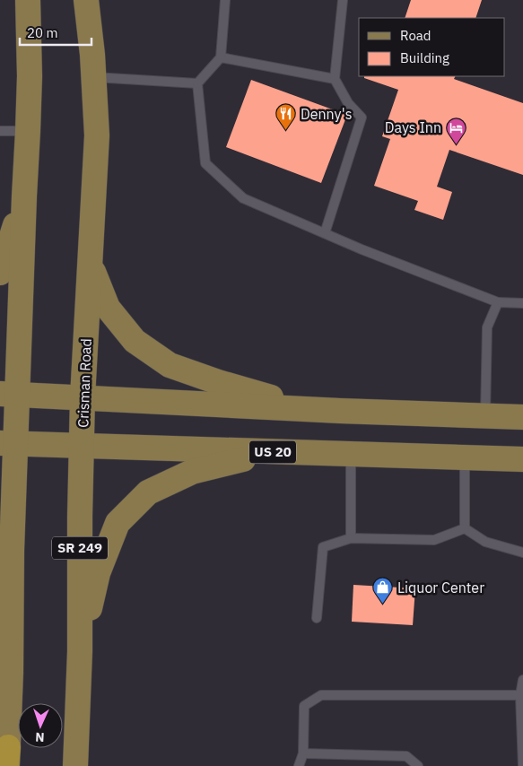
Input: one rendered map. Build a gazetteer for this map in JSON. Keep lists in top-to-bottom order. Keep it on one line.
{"streets":{"main road":["Crisman Road","US 20","SR 249"]},"crossings":[["Crisman Road","US 20"]],"places":{"restaurant":["Denny's"],"hotel":["Days Inn"],"shop":["Liquor Center"]},"legend":["Road","Building"],"scale_bar":"20 m","north":"bottom"}
